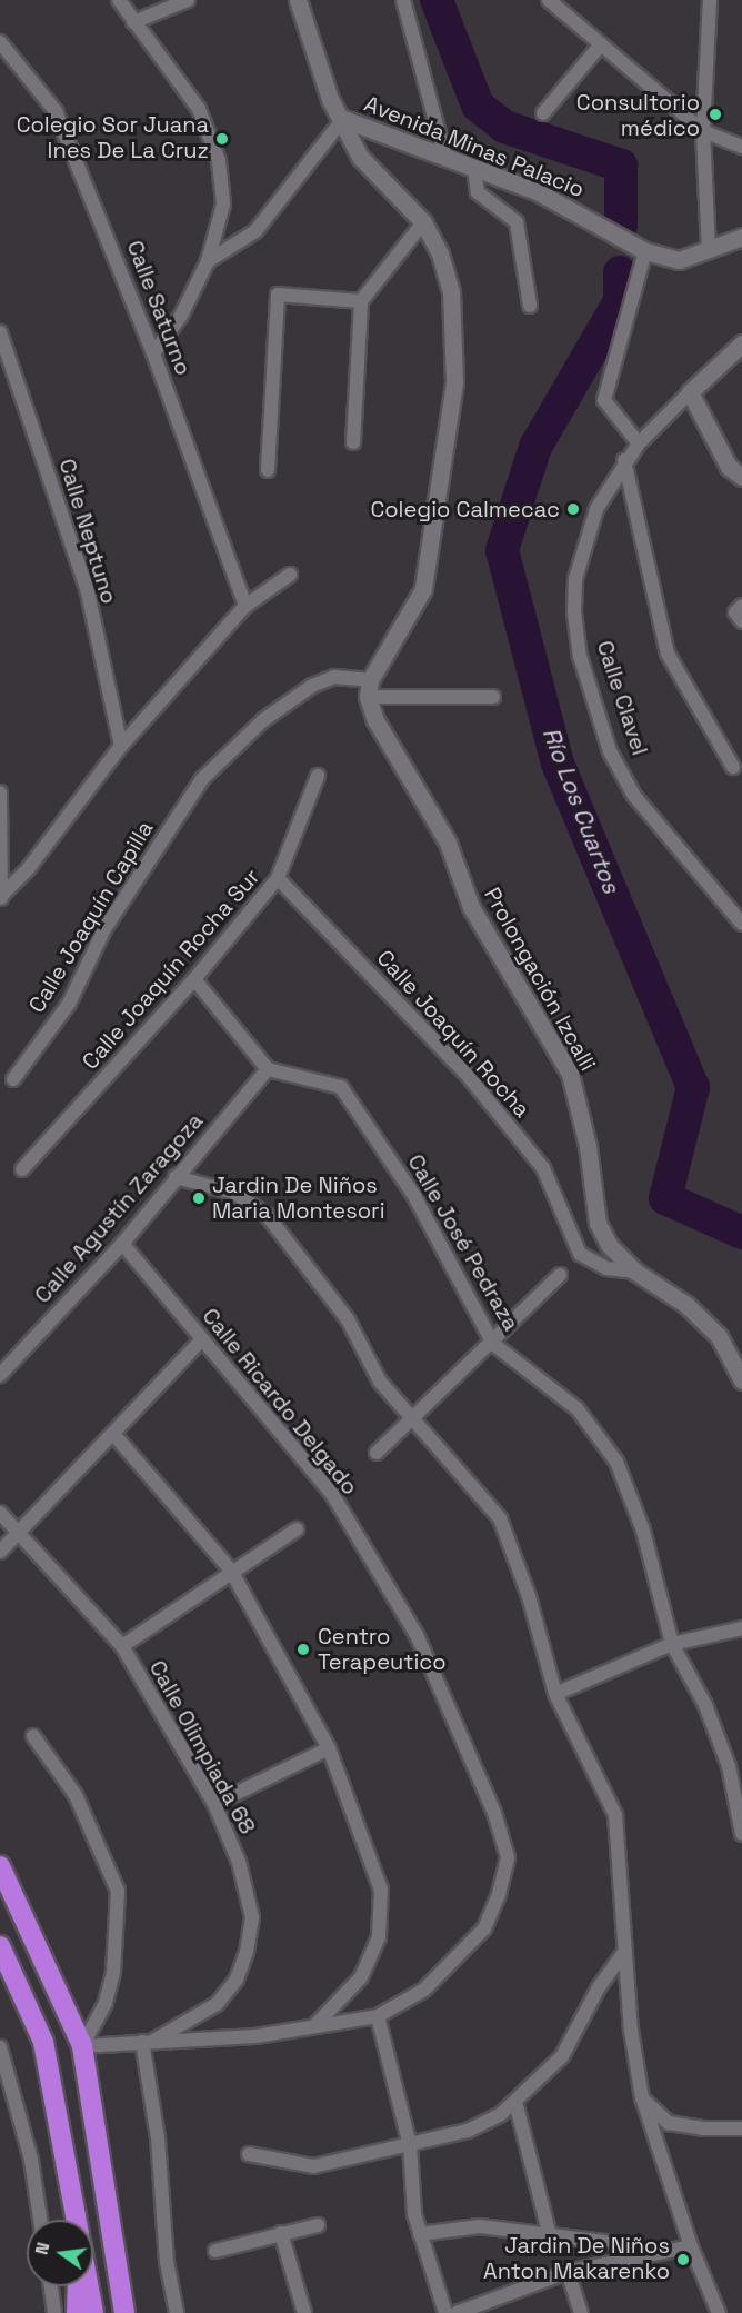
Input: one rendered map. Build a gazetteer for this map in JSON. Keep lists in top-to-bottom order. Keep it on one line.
{"streets":{"street":["Avenida Minas Palacio","Calle Saturno","Calle Neptuno","Calle Clavel","Calle Joaquín Capilla","Calle Joaquín Rocha Sur","Prolongación Izcalli","Calle Joaquín Rocha","Calle Agustín Zaragoza","Calle José Pedraza","Calle Ricardo Delgado","Calle Olimpiada 68"]},"crossings":[["Calle Joaquín Capilla","Prolongación Izcalli"],["Calle Joaquín Rocha Sur","Calle Joaquín Rocha"],["Prolongación Izcalli","Calle Joaquín Rocha"],["Calle Agustín Zaragoza","Calle José Pedraza"],["Calle Agustín Zaragoza","Calle Ricardo Delgado"],["Calle Ricardo Delgado","Calle Olimpiada 68"]],"water":["Río Los Cuartos"],"places":["Consultorio médico","Colegio Sor Juana Ines De La Cruz","Colegio Calmecac","Jardin De Niños Maria Montesori","Centro Terapeutico","Jardin De Niños Anton Makarenko"],"north":"left"}
